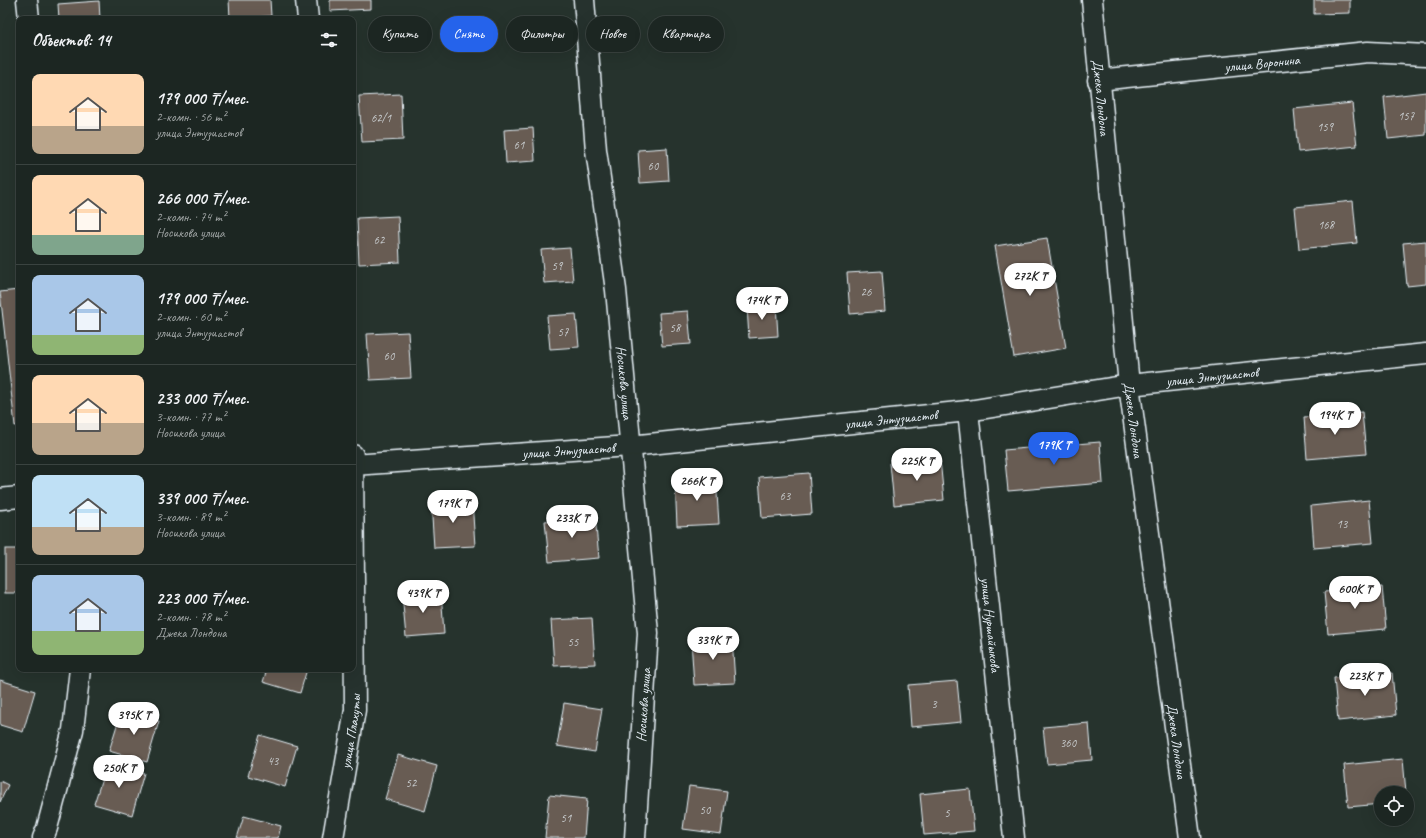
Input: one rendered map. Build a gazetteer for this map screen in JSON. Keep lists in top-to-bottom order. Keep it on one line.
{"streets":{"street":["улица Воронина","Джека Лондона","улица Энтузиастов","Носикова улица","улица Нуршайыкова","улица Плахуты"]},"crossings":[["улица Воронина","Джека Лондона"],["Джека Лондона","улица Энтузиастов"],["улица Энтузиастов","Носикова улица"],["улица Энтузиастов","улица Нуршайыкова"]],"house_numbers":["157","62/1","159","61","60","168","62","59","26","58","57","60","63","13","55","3","360","43","52","50","5","51"],"page":{"chip":["Купить","Снять","Фильтры","Новое","Квартира"],"heading":"Объектов: 14","list":[{"name":"179 000 ₸/мес.","note":"2-комн. · 56 m² · улица Энтузиастов"},{"name":"266 000 ₸/мес.","note":"2-комн. · 74 m² · Носикова улица"},{"name":"179 000 ₸/мес.","note":"2-комн. · 60 m² · улица Энтузиастов"},{"name":"233 000 ₸/мес.","note":"3-комн. · 77 m² · Носикова улица"},{"name":"339 000 ₸/мес.","note":"3-комн. · 89 m² · Носикова улица"},{"name":"223 000 ₸/мес.","note":"2-комн. · 78 m² · Джека Лондона"}],"price":["272K ₸","174K ₸","194K ₸","179K ₸","225K ₸","266K ₸","179K ₸","233K ₸","600K ₸","439K ₸","339K ₸","223K ₸","395K ₸","250K ₸"]}}
